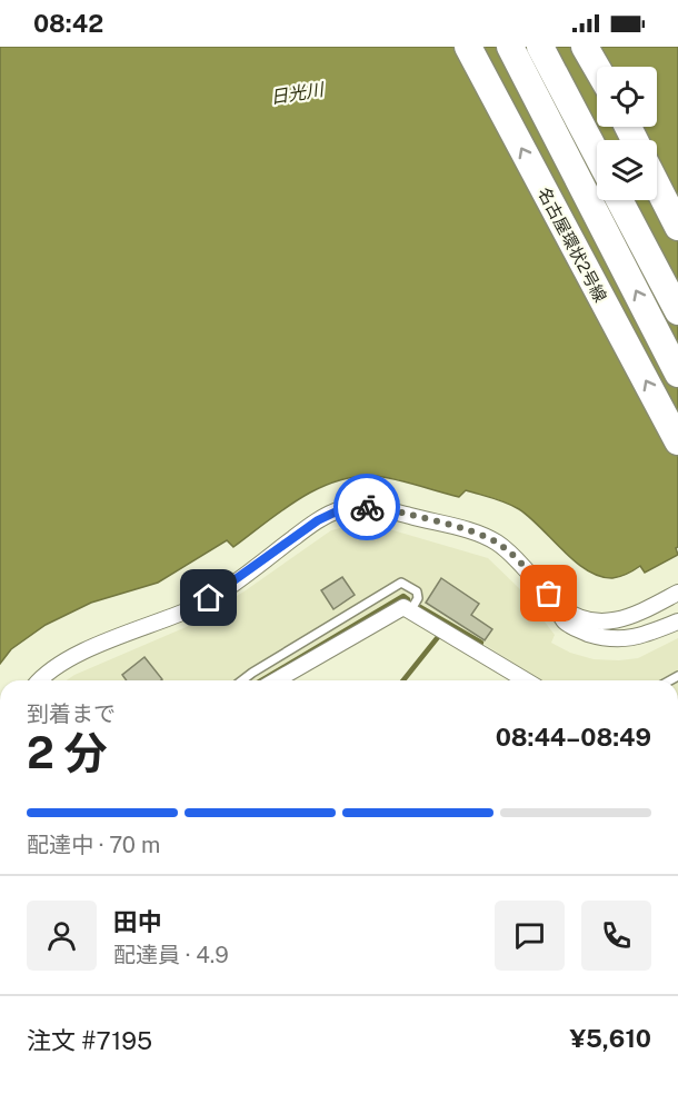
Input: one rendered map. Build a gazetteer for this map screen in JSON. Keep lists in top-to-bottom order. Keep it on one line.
{"streets":{"highway":["名古屋環状2号線"]},"water":["日光川"],"page":{"status":"08:42","heading":["2 分","到着まで","08:44–08:49"],"panel":["田中","配達員 · 4.9","注文 #7195","¥5,610"],"bar":"配達中 · 70 m"}}
